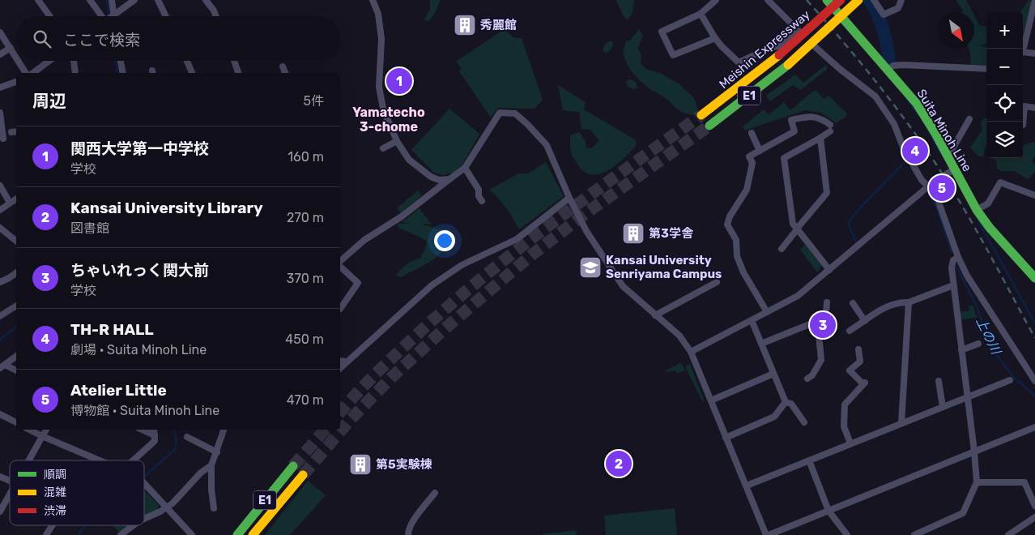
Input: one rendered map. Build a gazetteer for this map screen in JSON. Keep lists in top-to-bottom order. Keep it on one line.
{"streets":{"main road":["Meishin Expressway","E1","Suita Minoh Line"]},"districts":["Yamatecho 3-chome"],"water":["上の川"],"places":{"building":["秀麗館","第3学舎","第5実験棟"],"school or university":["Kansai University Senriyama Campus"]},"legend":["順調","混雑","渋滞"],"north":"bottom right","page":{"map_buttons":["+","−"],"search":"ここで検索","pins":["1","4","5","3","2"],"heading":["周辺","5件"],"list":[{"mark":"1","name":"関西大学第一中学校","note":"学校","value":"160 m"},{"mark":"2","name":"Kansai University Library","note":"図書館","value":"270 m"},{"mark":"3","name":"ちゃいれっく関大前","note":"学校","value":"370 m"},{"mark":"4","name":"TH-R HALL","note":"劇場 · Suita Minoh Line","value":"450 m"},{"mark":"5","name":"Atelier Little","note":"博物館 · Suita Minoh Line","value":"470 m"}]}}
